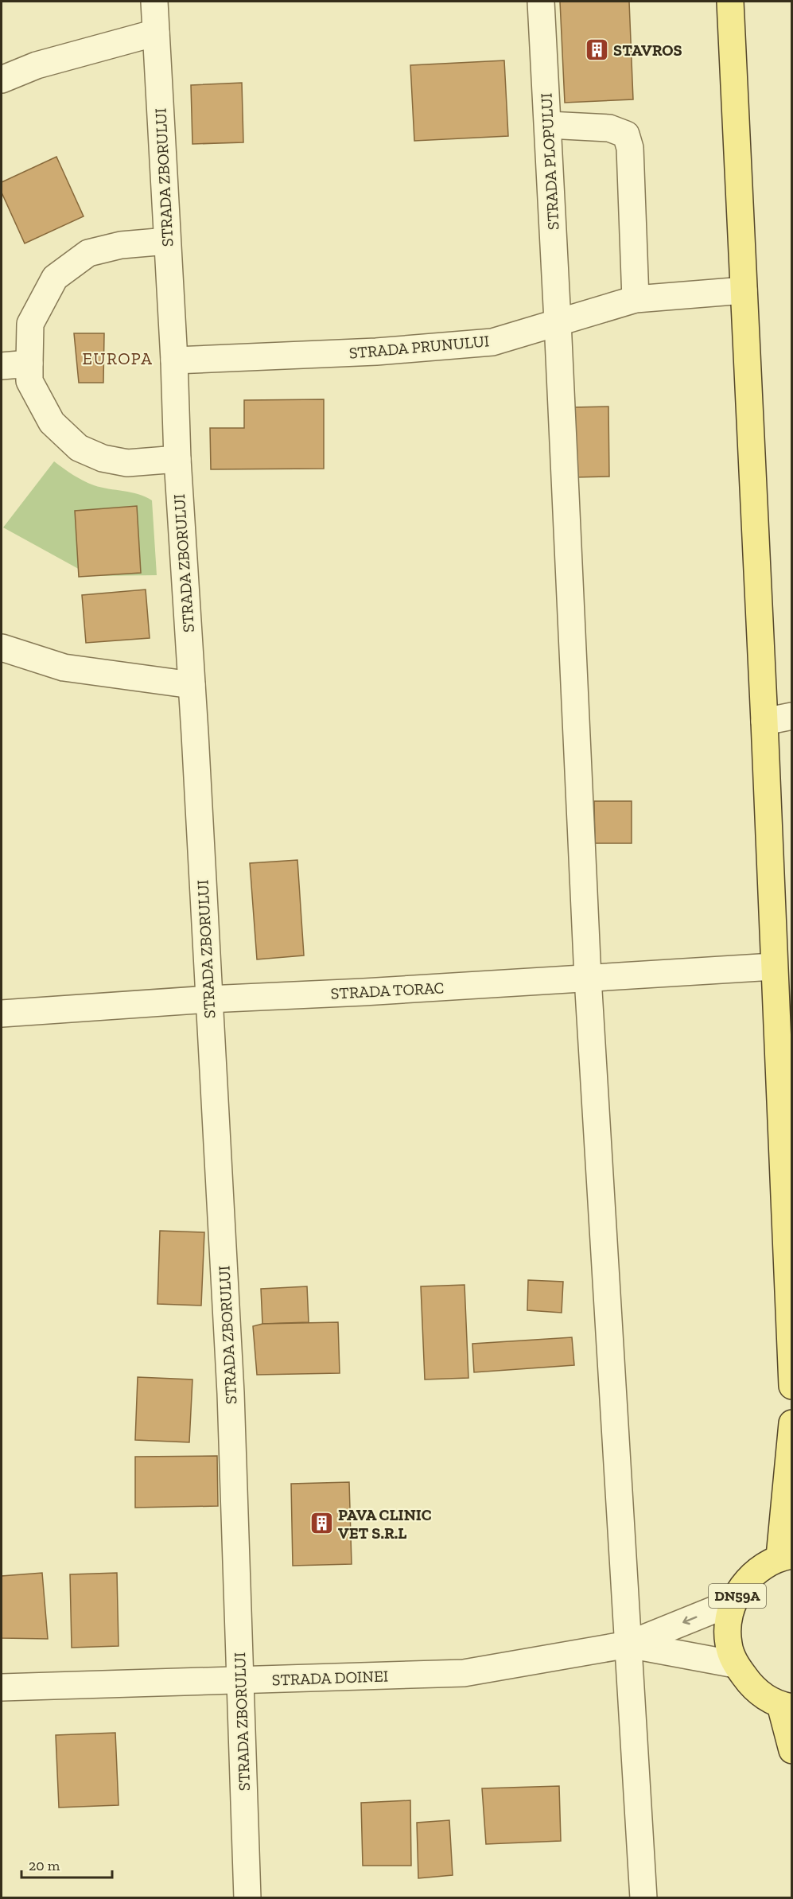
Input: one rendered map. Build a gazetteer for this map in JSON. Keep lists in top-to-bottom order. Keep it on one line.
{"streets":{"main road":["DN59A"],"street":["STRADA PLOPULUI","STRADA ZBORULUI","STRADA PRUNULUI","STRADA TORAC","STRADA DOINEI"]},"crossings":[["STRADA PLOPULUI","STRADA PRUNULUI"],["STRADA PLOPULUI","STRADA TORAC"],["STRADA PLOPULUI","STRADA DOINEI"],["STRADA ZBORULUI","STRADA PRUNULUI"],["STRADA ZBORULUI","STRADA TORAC"],["STRADA ZBORULUI","STRADA DOINEI"],["DN59A","STRADA DOINEI"]],"districts":["EUROPA"],"places":{"building":["STAVROS","PAVA CLINIC VET S.R.L"]},"scale_bar":"20 m"}
